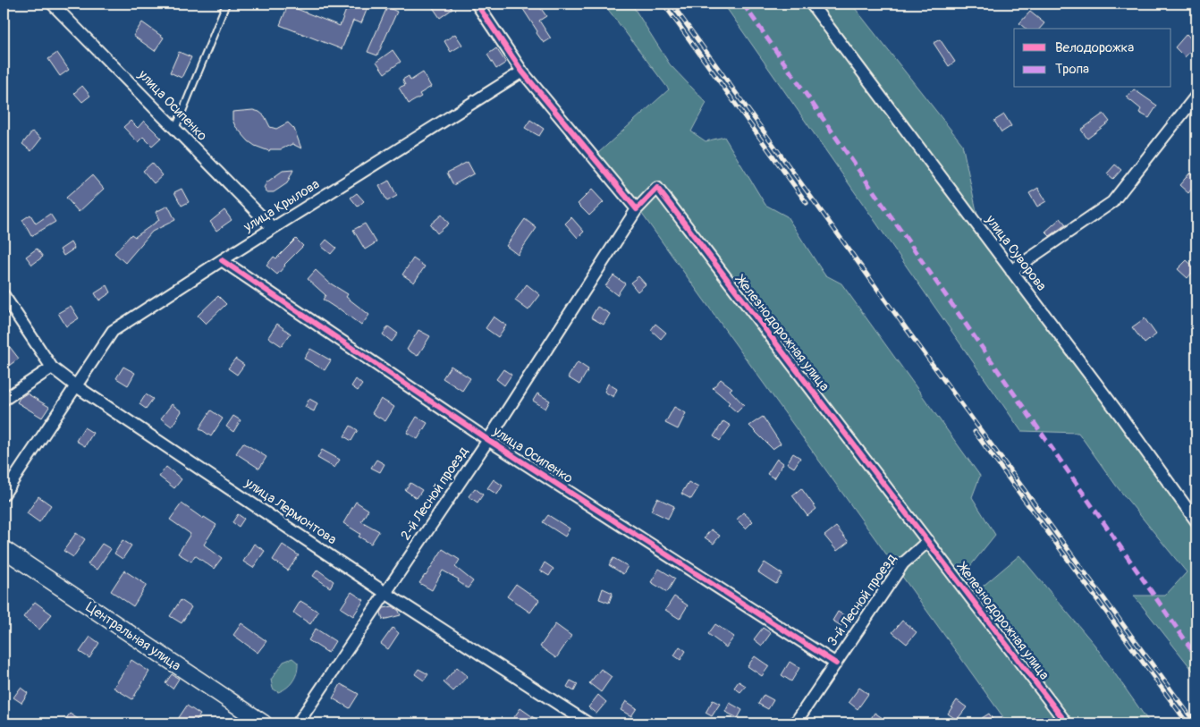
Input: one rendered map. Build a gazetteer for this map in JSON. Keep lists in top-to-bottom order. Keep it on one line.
{"streets":{"street":["улица Осипенко","улица Крылова","улица Суворова","Железнодорожная улица","2-й Лесной проезд","улица Лермонтова","3-й Лесной проезд","Центральная улица"]},"crossings":[["улица Осипенко","улица Крылова"],["улица Осипенко","2-й Лесной проезд"],["улица Осипенко","3-й Лесной проезд"],["улица Крылова","улица Лермонтова"],["Железнодорожная улица","2-й Лесной проезд"],["Железнодорожная улица","3-й Лесной проезд"],["2-й Лесной проезд","улица Лермонтова"]],"legend":["Велодорожка","Тропа"]}
